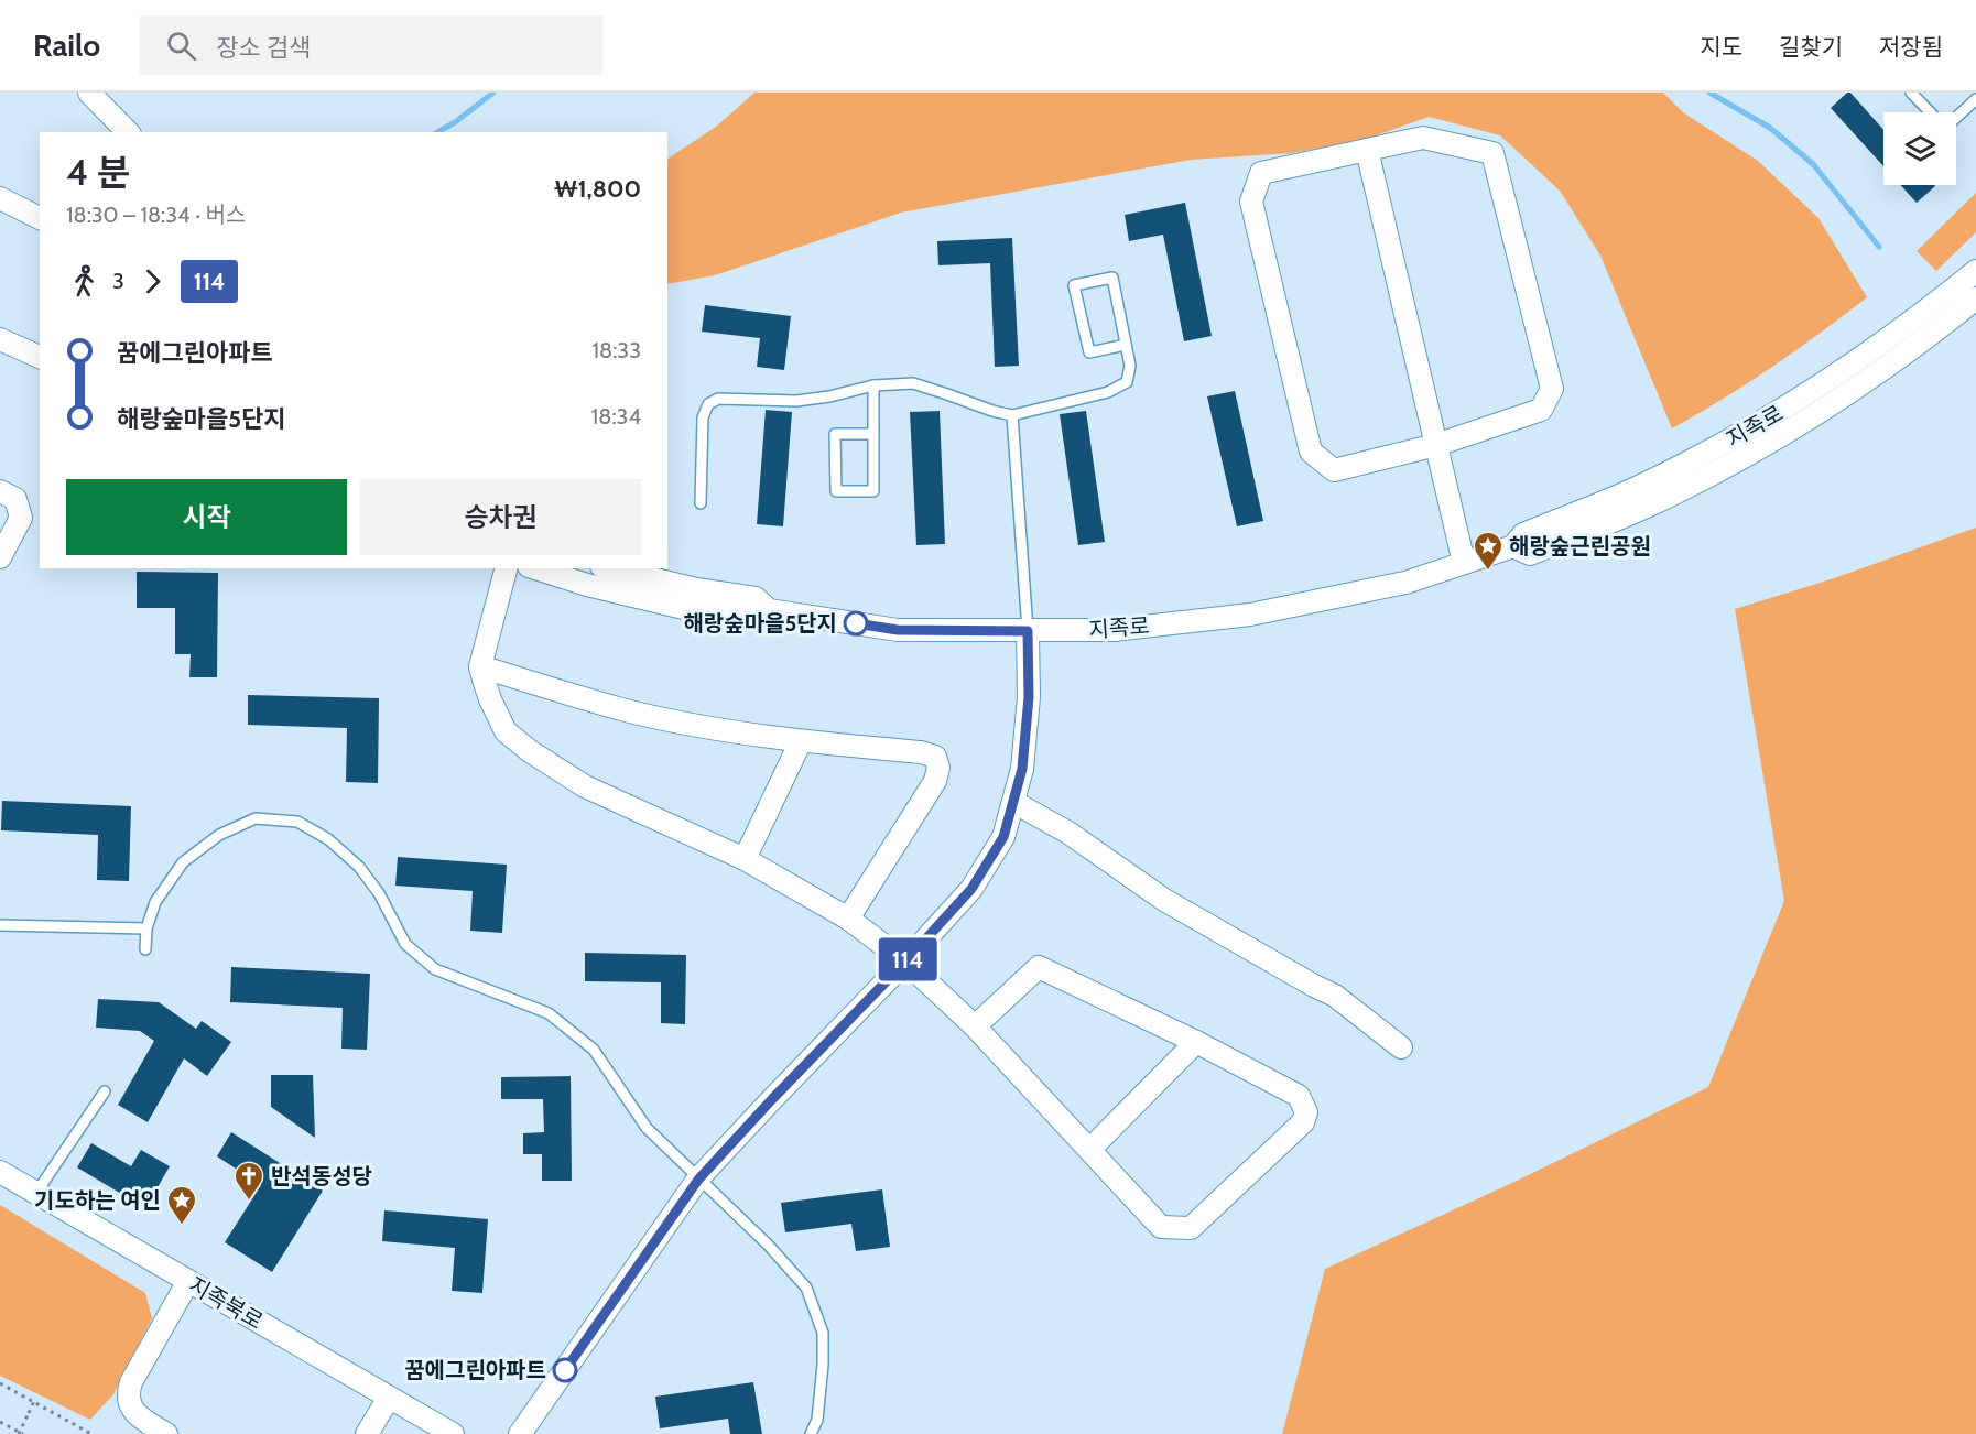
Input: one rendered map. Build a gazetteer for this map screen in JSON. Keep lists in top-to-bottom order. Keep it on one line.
{"streets":{"street":["지족로","지족북로"]},"places":{"place":["해랑숲근린공원","기도하는 여인"],"other":["해랑숲마을5단지","꿈에그린아파트"],"church":["반석동성당"]},"lines":["bus line 114"],"page":{"header":"Railo","search":"장소 검색","nav":["지도","길찾기","저장됨"],"on_map":"114","heading":["4 분","18:30 – 18:34 · 버스","₩1,800"],"legs":["3","114"],"list":[{"name":"꿈에그린아파트","value":"18:33"},{"name":"해랑숲마을5단지","value":"18:34"}],"buttons":["시작","승차권"]}}
